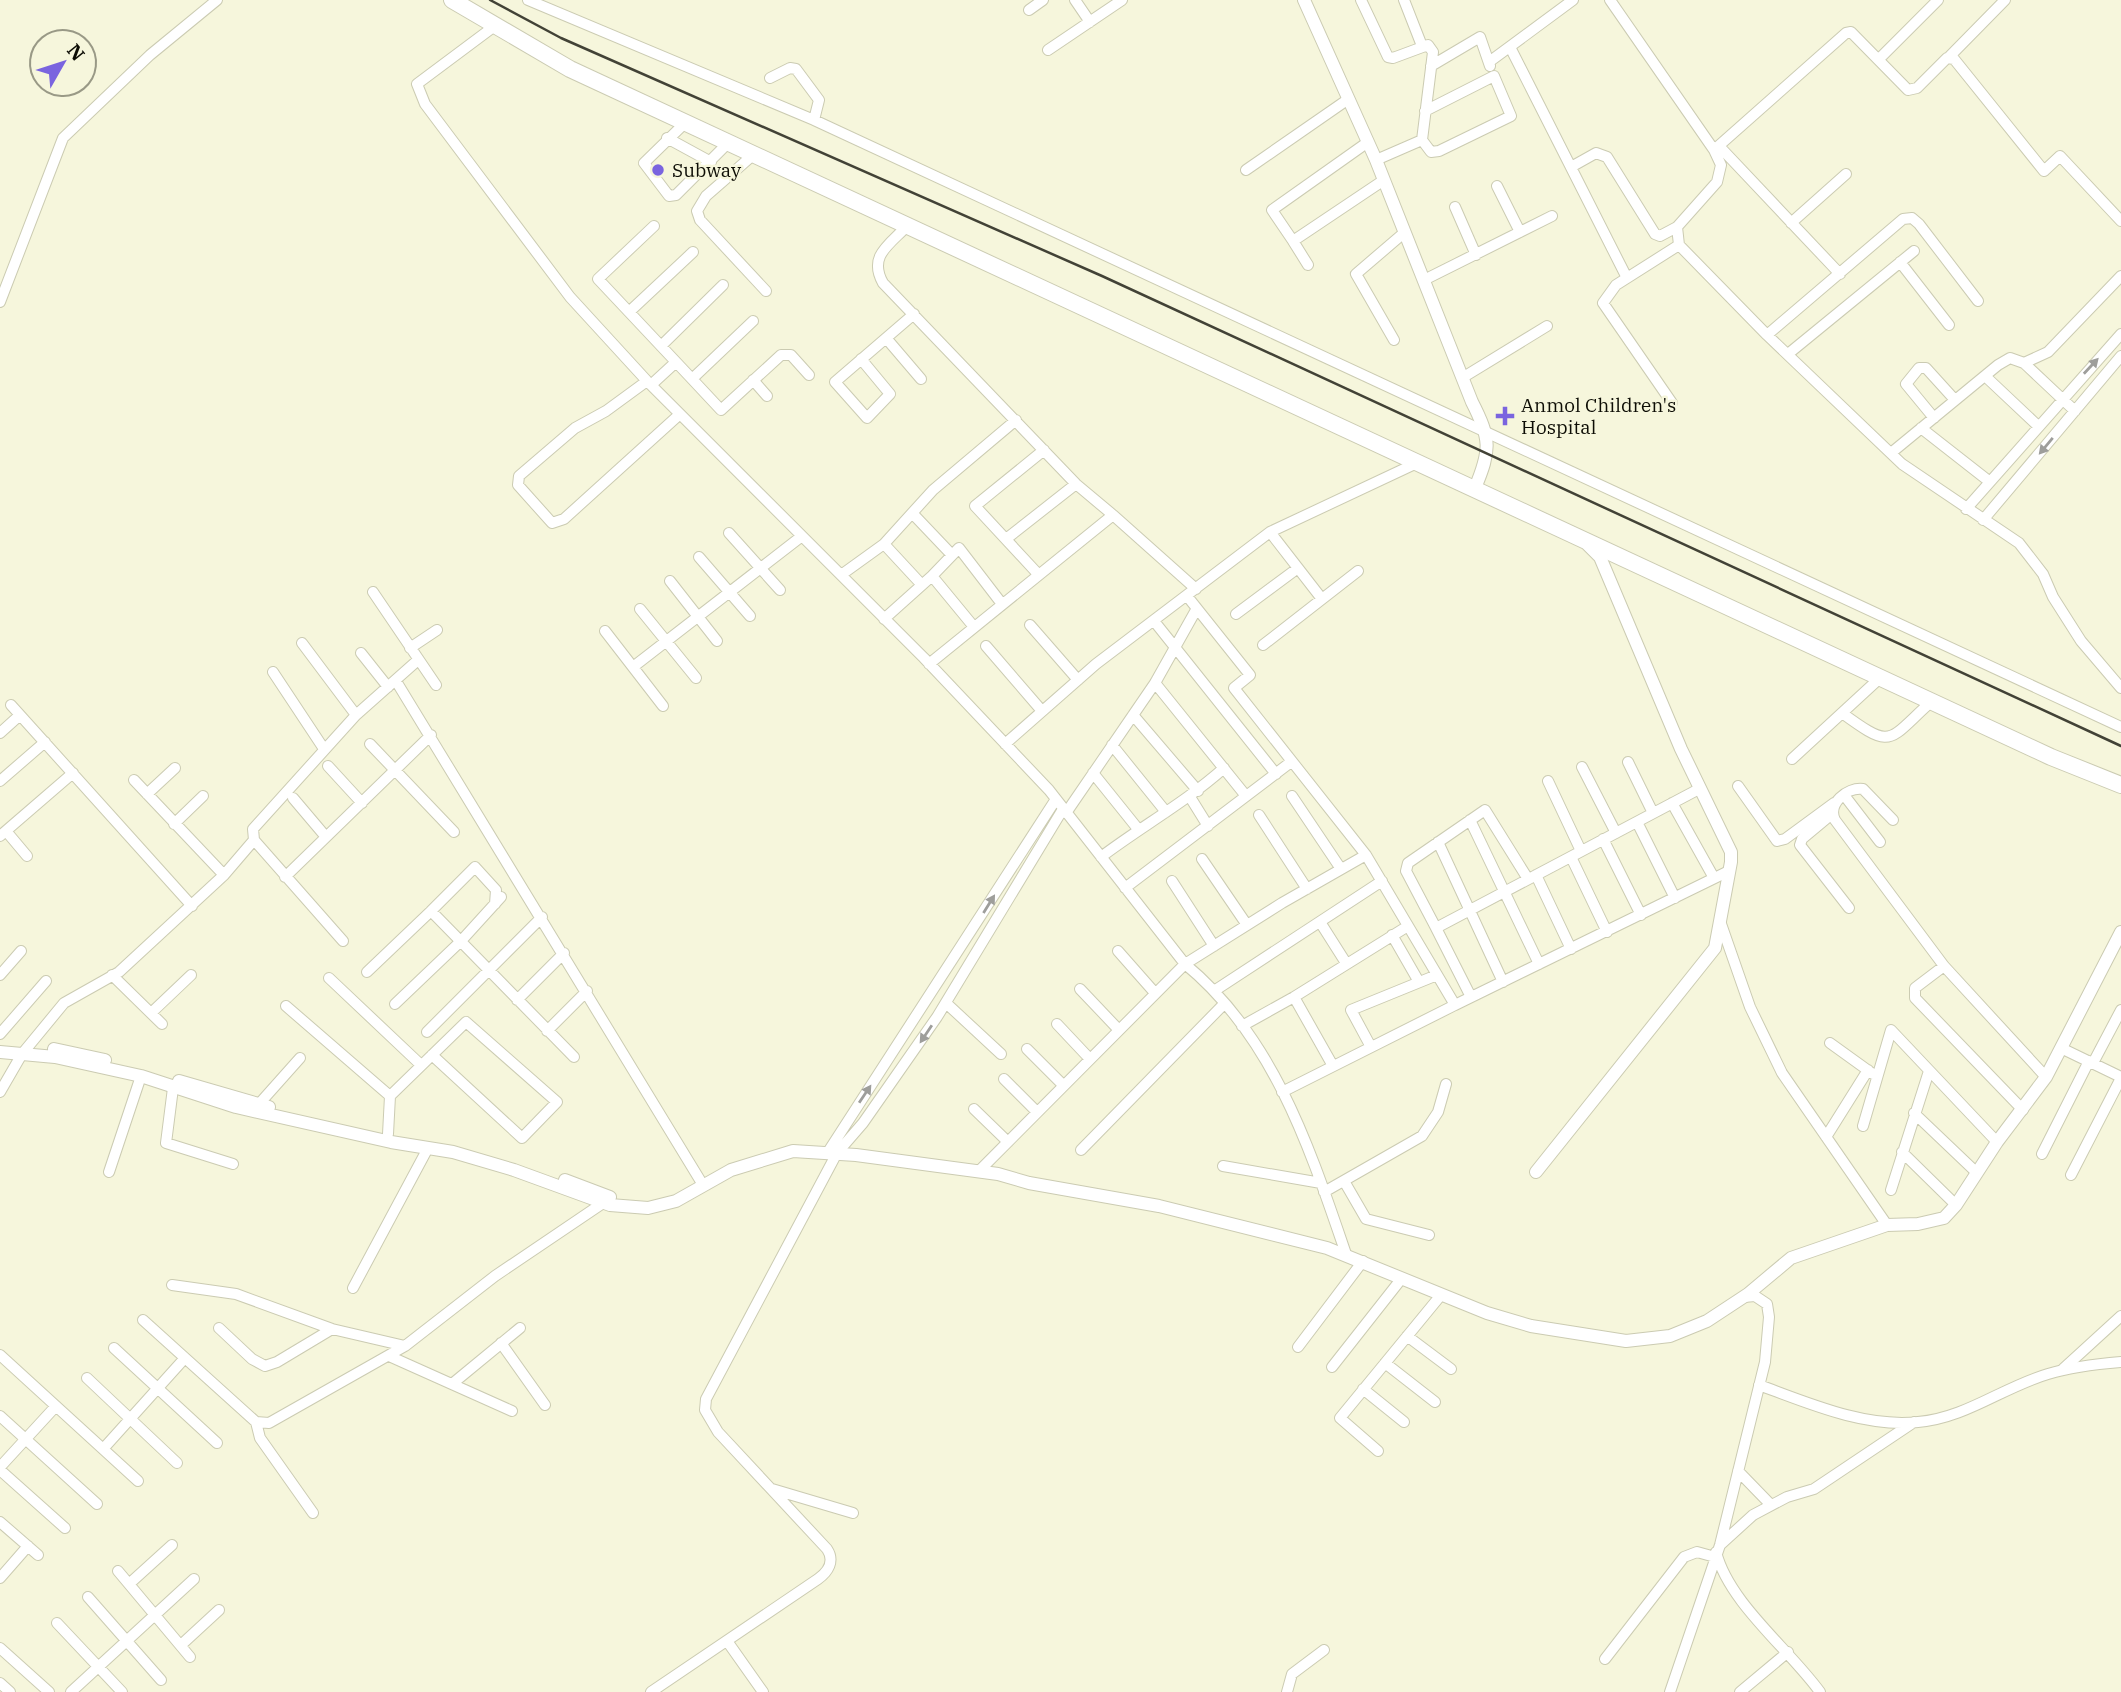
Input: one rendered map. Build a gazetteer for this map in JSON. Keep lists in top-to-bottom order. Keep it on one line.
{"places":{"other":["Subway"],"health":["Anmol Children's Hospital"]},"north":"top right"}
